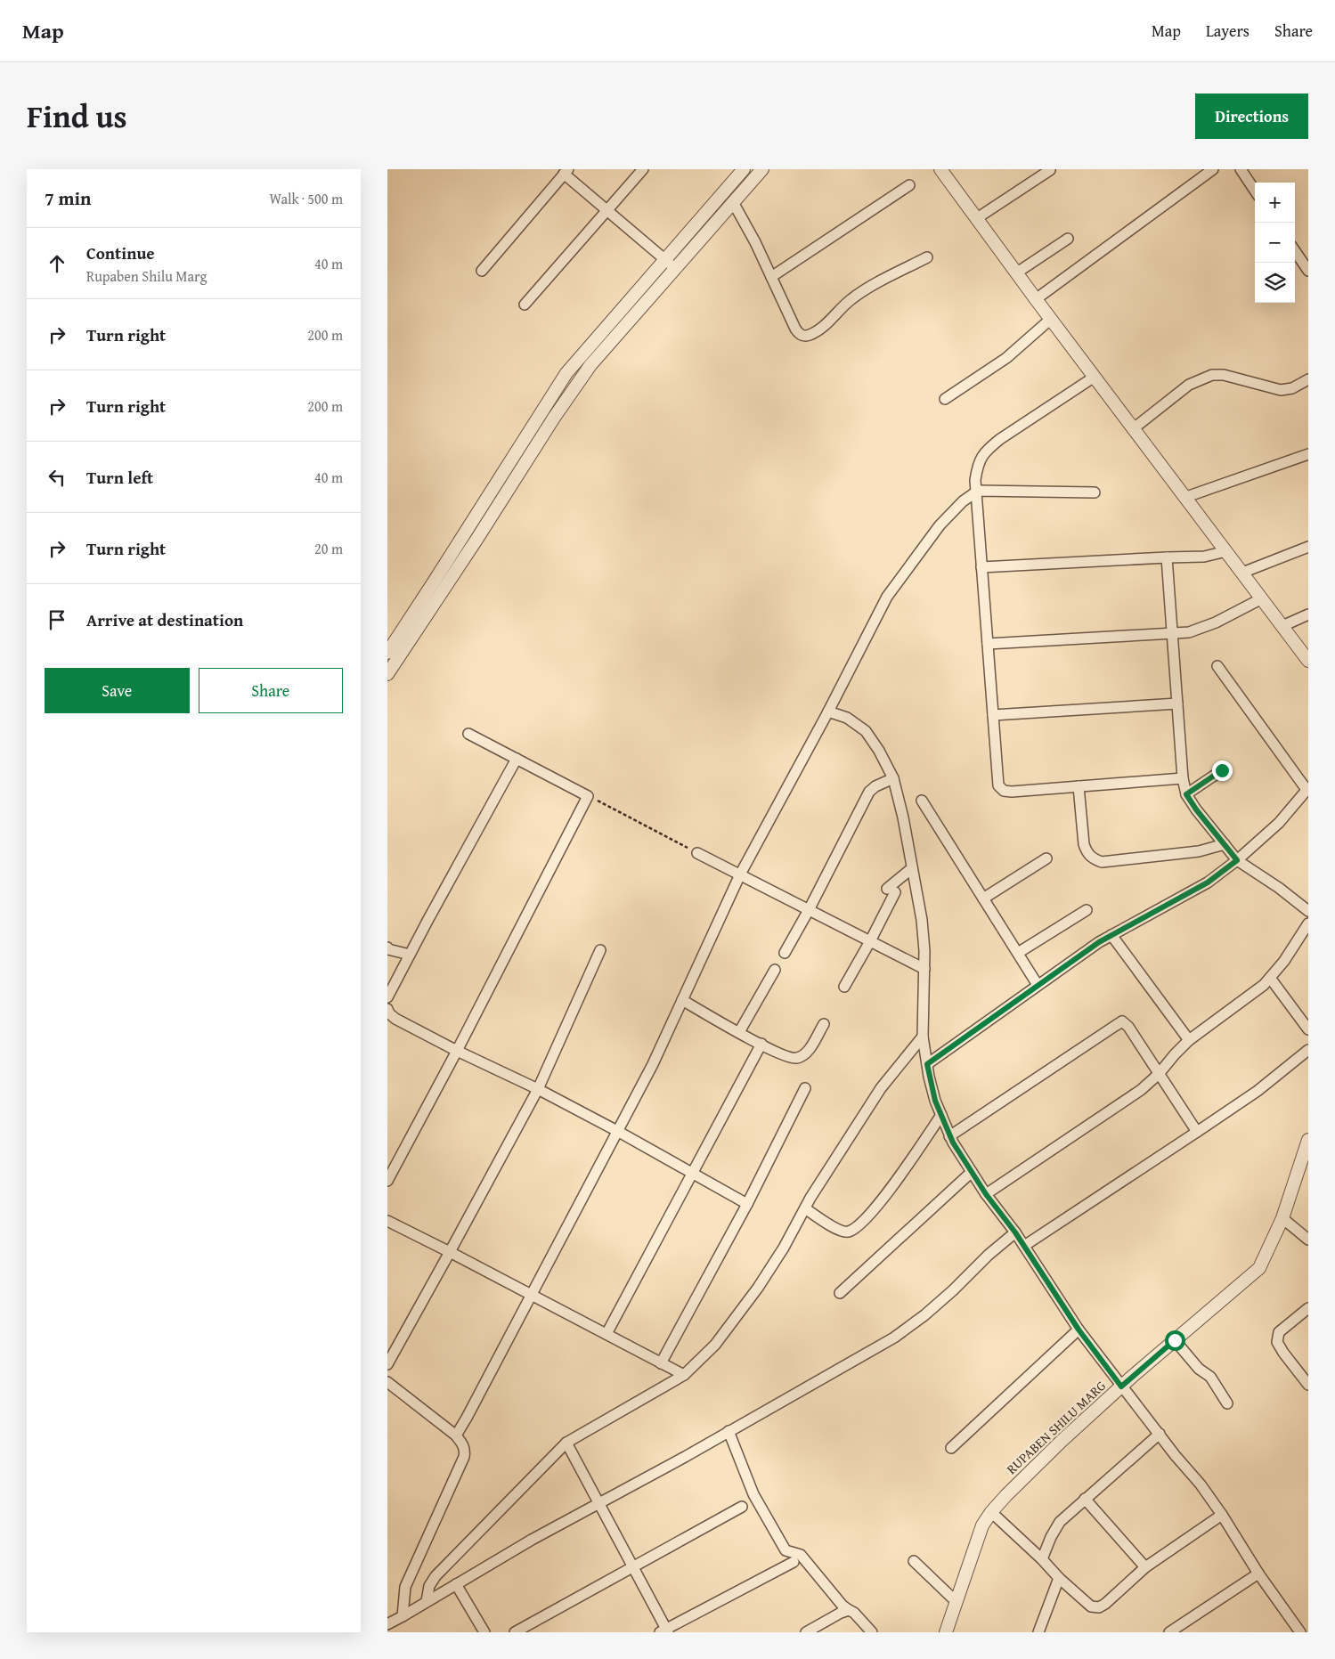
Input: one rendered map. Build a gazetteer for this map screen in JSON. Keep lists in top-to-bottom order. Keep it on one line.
{"streets":{"street":["RUPABEN SHILU MARG"]},"page":{"header":"Map","nav":["Map","Layers","Share"],"title":"Find us","buttons":["Directions",["Save","Share"]],"heading":["7 min","Walk · 500 m"],"map_buttons":["+","−"],"list":[["Continue","Rupaben Shilu Marg","40 m"],["Turn right","200 m"],["Turn right","200 m"],["Turn left","40 m"],["Turn right","20 m"],"Arrive at destination"]}}
